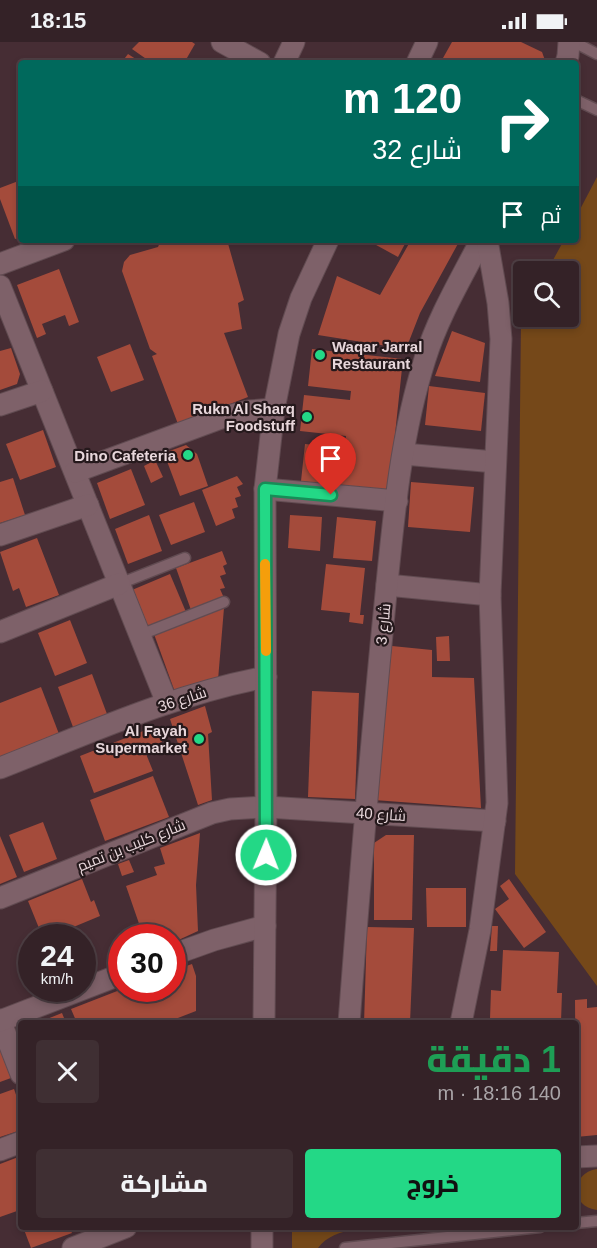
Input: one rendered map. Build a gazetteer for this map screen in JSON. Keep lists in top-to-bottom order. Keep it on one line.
{"streets":{"street":["شارع 3","شارع 36","شارع 40","شارع كليب بن تميم"]},"crossings":[["شارع 3","شارع 40"],["شارع 40","شارع كليب بن تميم"]],"places":["Waqar Jarral Restaurant","Rukn Al Sharq Foodstuff","Dino Cafeteria","Al Fayah Supermarket"],"page":{"status":"18:15","turn":["120 m","شارع 32"],"then":"ثم","speed":"24 km/h","limit":"30","heading":["1 دقيقة","140 m · 18:16"],"buttons":["خروج","مشاركة"]}}
